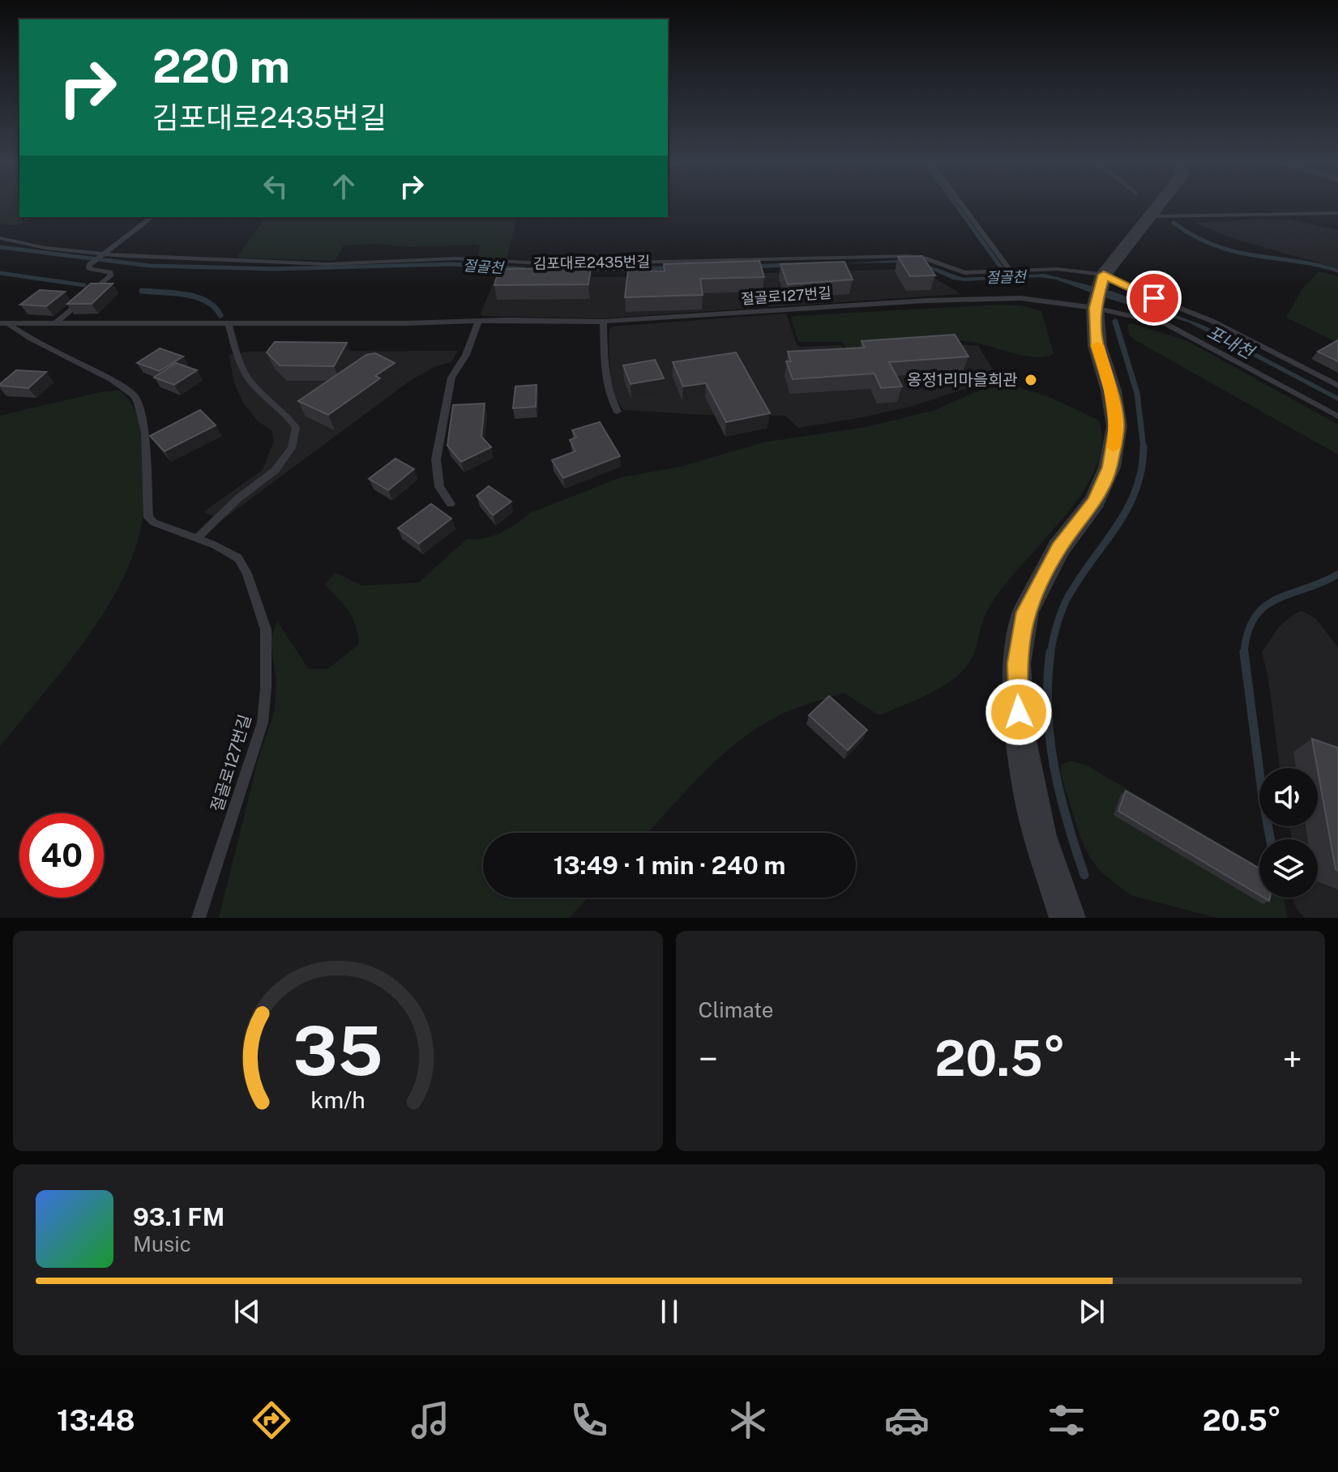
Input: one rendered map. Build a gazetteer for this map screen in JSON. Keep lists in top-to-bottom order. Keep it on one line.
{"streets":{"lane":["김포대로2435번길","절골로127번길"]},"crossings":[["김포대로2435번길","절골로127번길"]],"water":["절골천","포내천"],"places":["옹정1리마을회관"],"page":{"turn":["220 m","김포대로2435번길"],"limit":"40","trip":"13:49 · 1 min · 240 m","tile":"Climate","heat":["−","20.5°","+"],"song":["93.1 FM","Music"],"tabs":["13:48","20.5°"],"gauge":["35","km/h"]}}
